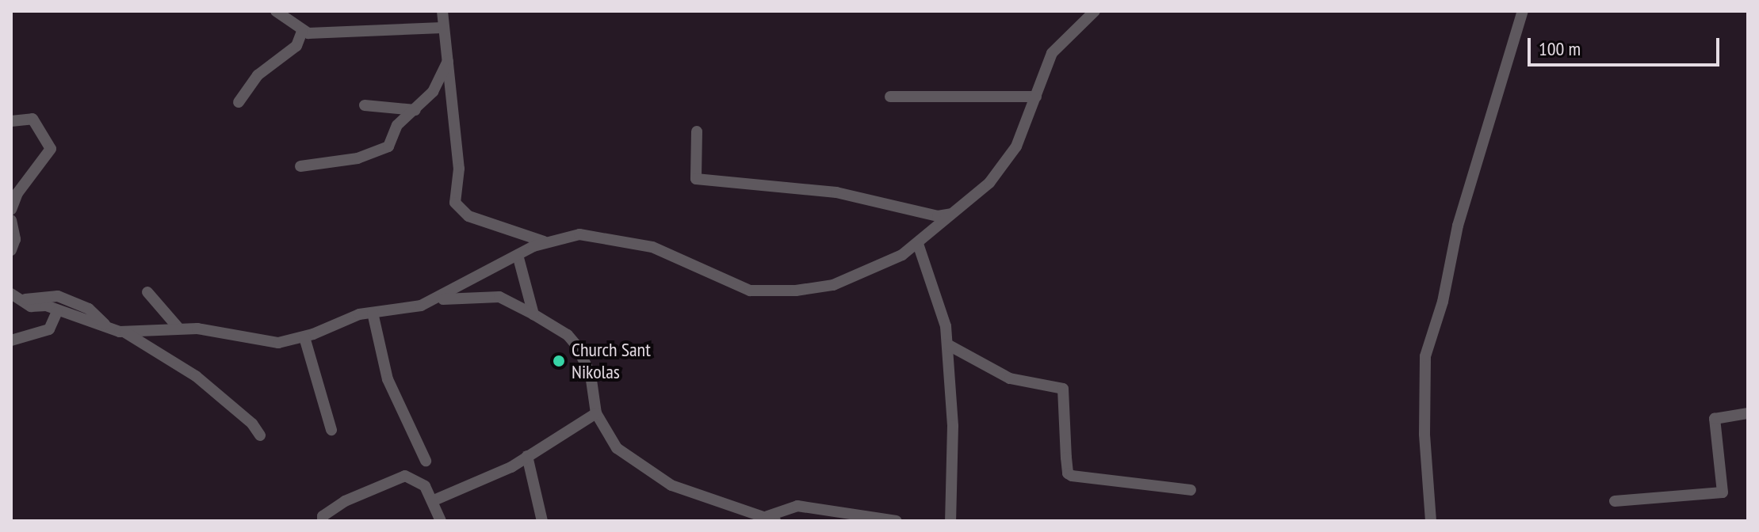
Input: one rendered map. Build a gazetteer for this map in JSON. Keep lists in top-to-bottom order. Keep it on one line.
{"places":["Church Sant Nikolas"],"scale_bar":"100 m"}
